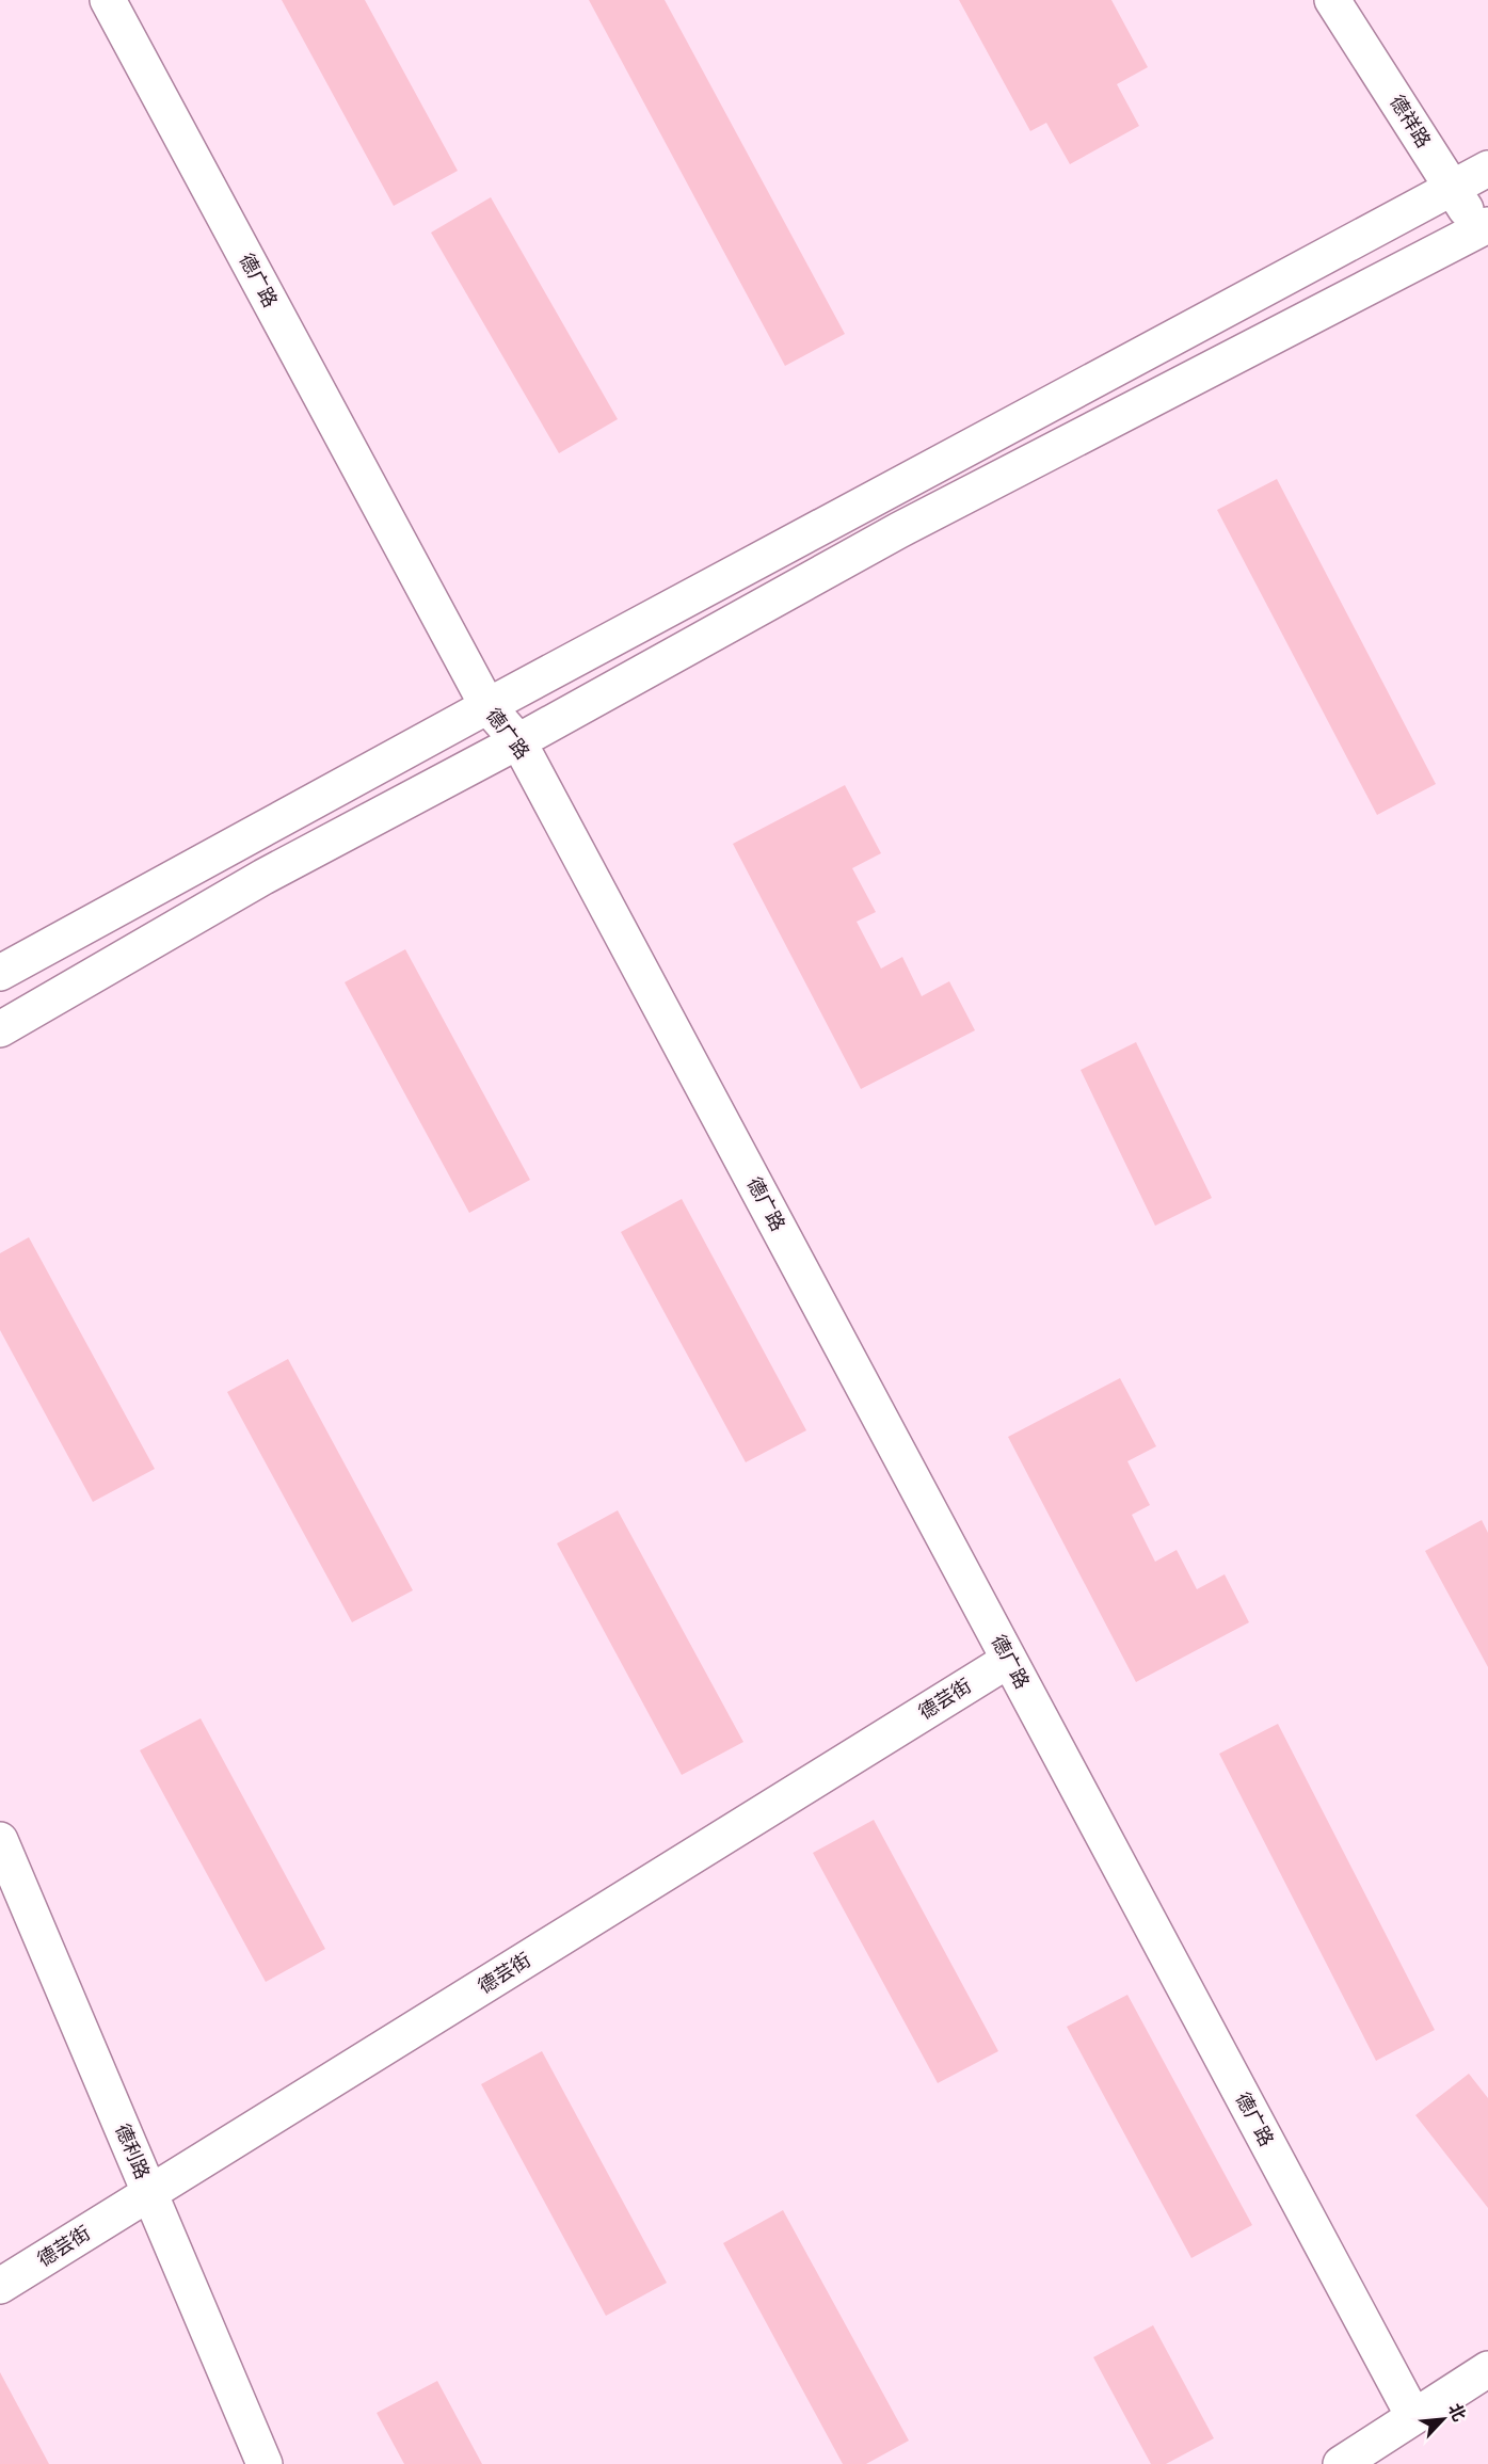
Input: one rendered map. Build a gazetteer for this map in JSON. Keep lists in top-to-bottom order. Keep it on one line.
{"streets":{"street":["德祥路","德广路","德芸街","德利路"]},"crossings":[["德广路","德芸街"],["德芸街","德利路"]],"north":"top right"}
